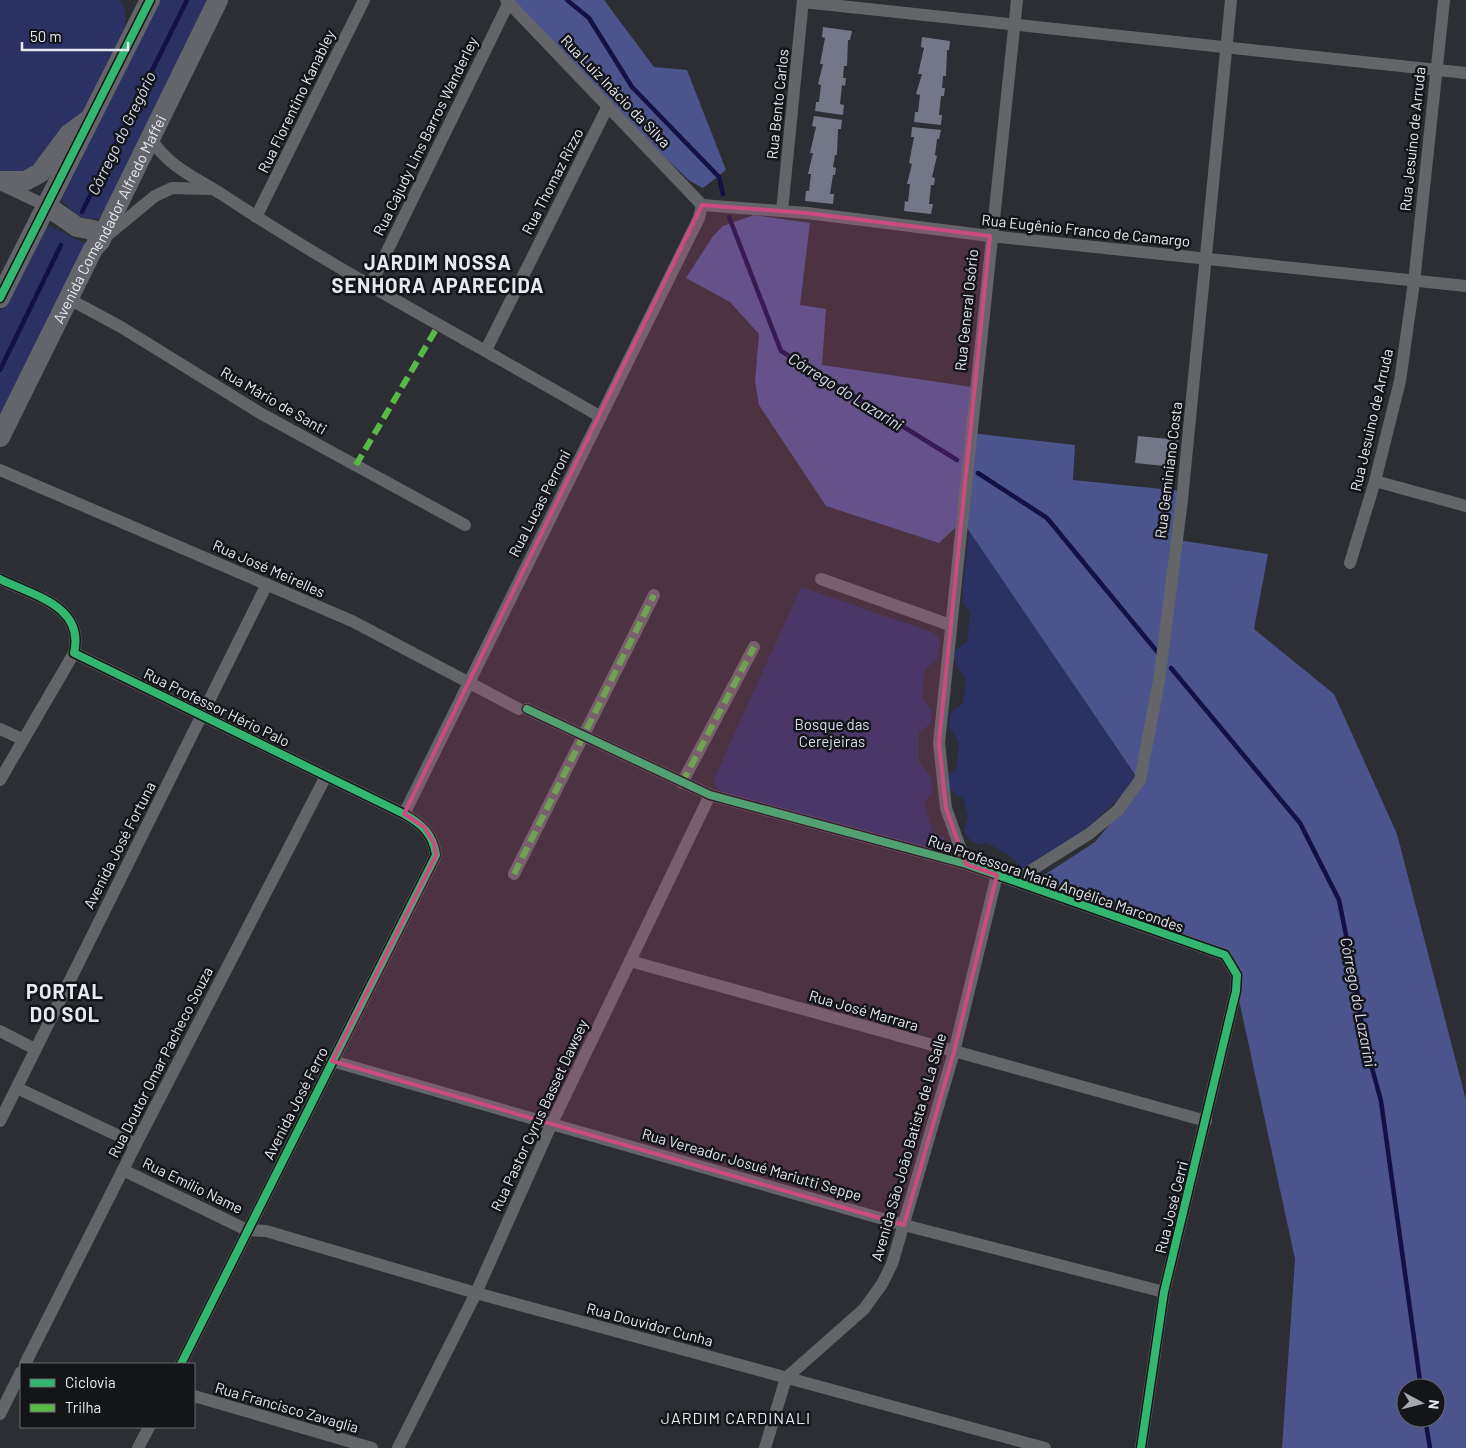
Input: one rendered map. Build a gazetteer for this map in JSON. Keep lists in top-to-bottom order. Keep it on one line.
{"streets":{"main road":["Avenida Comendador Alfredo Maffei"],"street":["Rua Luiz Inácio da Silva","Rua Florentino Kanabley","Rua Bento Carlos","Rua Cajudy Lins Barros Wanderley","Rua Jesuíno de Arruda","Rua Thomaz Rizzo","Rua Eugênio Franco de Camargo","Rua General Osório","Rua Mário de Santi","Rua Jesuino de Arruda","Rua Geminiano Costa","Rua Lucas Perroni","Rua José Meirelles","Rua Professor Hério Palo","Avenida José Fortuna","Rua Professora Maria Angélica Marcondes","Rua José Marrara","Rua Doutor Omar Pacheco Souza","Avenida José Ferro","Rua Pastor Cyrus Basset Dawsey","Avenida São João Batista de La Salle","Rua Vereador Josué Mariutti Seppe","Rua Emílio Name","Rua José Cerri","Rua Douvidor Cunha","Rua Francisco Zavaglia"]},"crossings":[["Rua Luiz Inácio da Silva","Rua Cajudy Lins Barros Wanderley"],["Rua Luiz Inácio da Silva","Rua Thomaz Rizzo"],["Rua Luiz Inácio da Silva","Rua Eugênio Franco de Camargo"],["Rua Luiz Inácio da Silva","Rua Lucas Perroni"],["Rua Bento Carlos","Rua Eugênio Franco de Camargo"],["Rua Jesuíno de Arruda","Rua Eugênio Franco de Camargo"],["Rua Jesuíno de Arruda","Rua Jesuino de Arruda"],["Avenida Comendador Alfredo Maffei","Rua Mário de Santi"],["Rua Eugênio Franco de Camargo","Rua General Osório"],["Rua Eugênio Franco de Camargo","Rua Jesuino de Arruda"],["Rua Eugênio Franco de Camargo","Rua Geminiano Costa"],["Rua Eugênio Franco de Camargo","Rua Lucas Perroni"],["Rua General Osório","Rua Professora Maria Angélica Marcondes"],["Rua Geminiano Costa","Rua Professora Maria Angélica Marcondes"],["Rua Lucas Perroni","Rua José Meirelles"],["Rua Lucas Perroni","Rua Professor Hério Palo"],["Rua José Meirelles","Avenida José Fortuna"],["Rua José Meirelles","Rua Professora Maria Angélica Marcondes"],["Rua Professor Hério Palo","Avenida José Fortuna"],["Rua Professor Hério Palo","Rua Doutor Omar Pacheco Souza"],["Rua Professor Hério Palo","Avenida José Ferro"],["Avenida José Fortuna","Rua Emílio Name"],["Rua Professora Maria Angélica Marcondes","Rua Pastor Cyrus Basset Dawsey"],["Rua Professora Maria Angélica Marcondes","Avenida São João Batista de La Salle"],["Rua Professora Maria Angélica Marcondes","Rua José Cerri"],["Rua José Marrara","Rua Pastor Cyrus Basset Dawsey"],["Rua José Marrara","Avenida São João Batista de La Salle"],["Rua José Marrara","Rua José Cerri"],["Rua Doutor Omar Pacheco Souza","Rua Emílio Name"],["Avenida José Ferro","Rua Vereador Josué Mariutti Seppe"],["Avenida José Ferro","Rua Emílio Name"],["Avenida José Ferro","Rua Douvidor Cunha"],["Rua Pastor Cyrus Basset Dawsey","Rua Vereador Josué Mariutti Seppe"],["Rua Pastor Cyrus Basset Dawsey","Rua Douvidor Cunha"],["Avenida São João Batista de La Salle","Rua Vereador Josué Mariutti Seppe"],["Avenida São João Batista de La Salle","Rua Douvidor Cunha"],["Rua Vereador Josué Mariutti Seppe","Rua José Cerri"],["Rua Emílio Name","Rua Douvidor Cunha"]],"districts":["JARDIM NOSSA SENHORA APARECIDA","PORTAL DO SOL","JARDIM CARDINALI"],"water":["Córrego do Gregório","Córrego do Lazarini"],"parks":["Bosque das Cerejeiras"],"legend":["Ciclovia","Trilha"],"scale_bar":"50 m","north":"right"}
